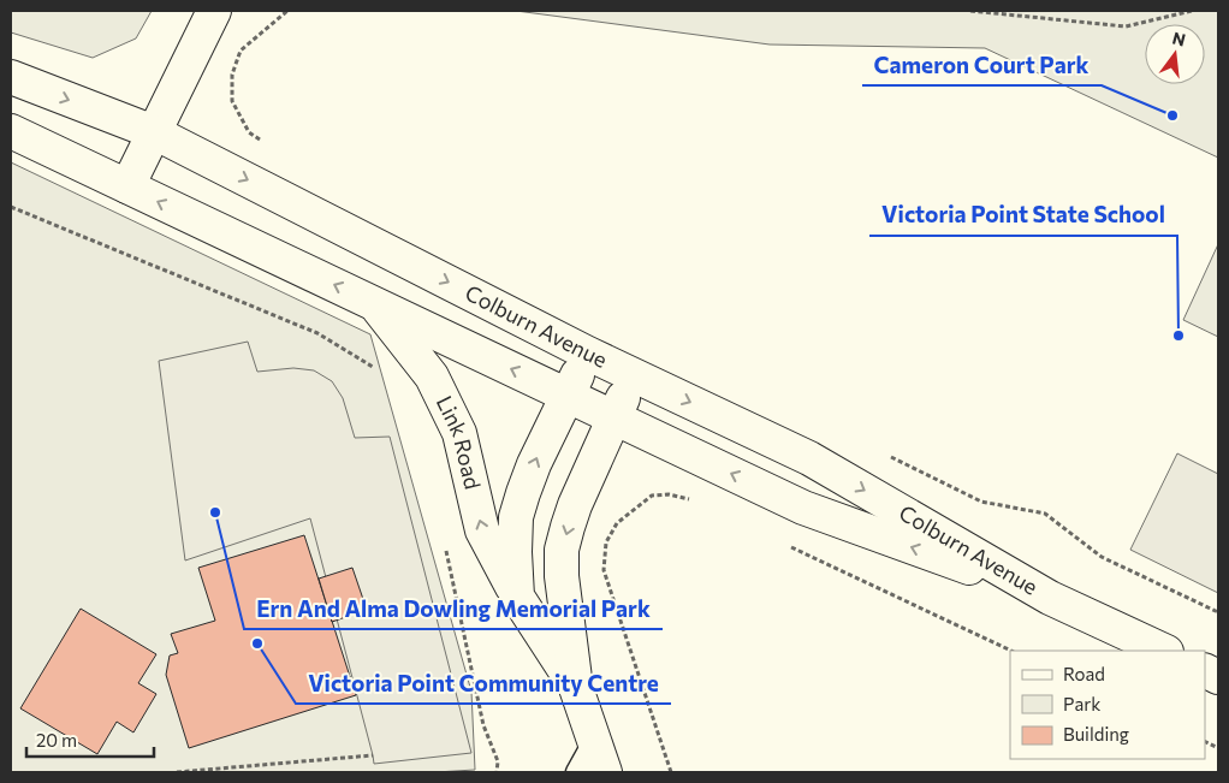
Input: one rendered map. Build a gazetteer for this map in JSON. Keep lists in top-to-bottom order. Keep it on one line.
{"streets":{"main road":["Colburn Avenue","Link Road"]},"crossings":[["Colburn Avenue","Link Road"]],"places":["Cameron Court Park","Victoria Point State School","Ern And Alma Dowling Memorial Park","Victoria Point Community Centre"],"legend":["Road","Park","Building"],"scale_bar":"20 m","north":"top"}
